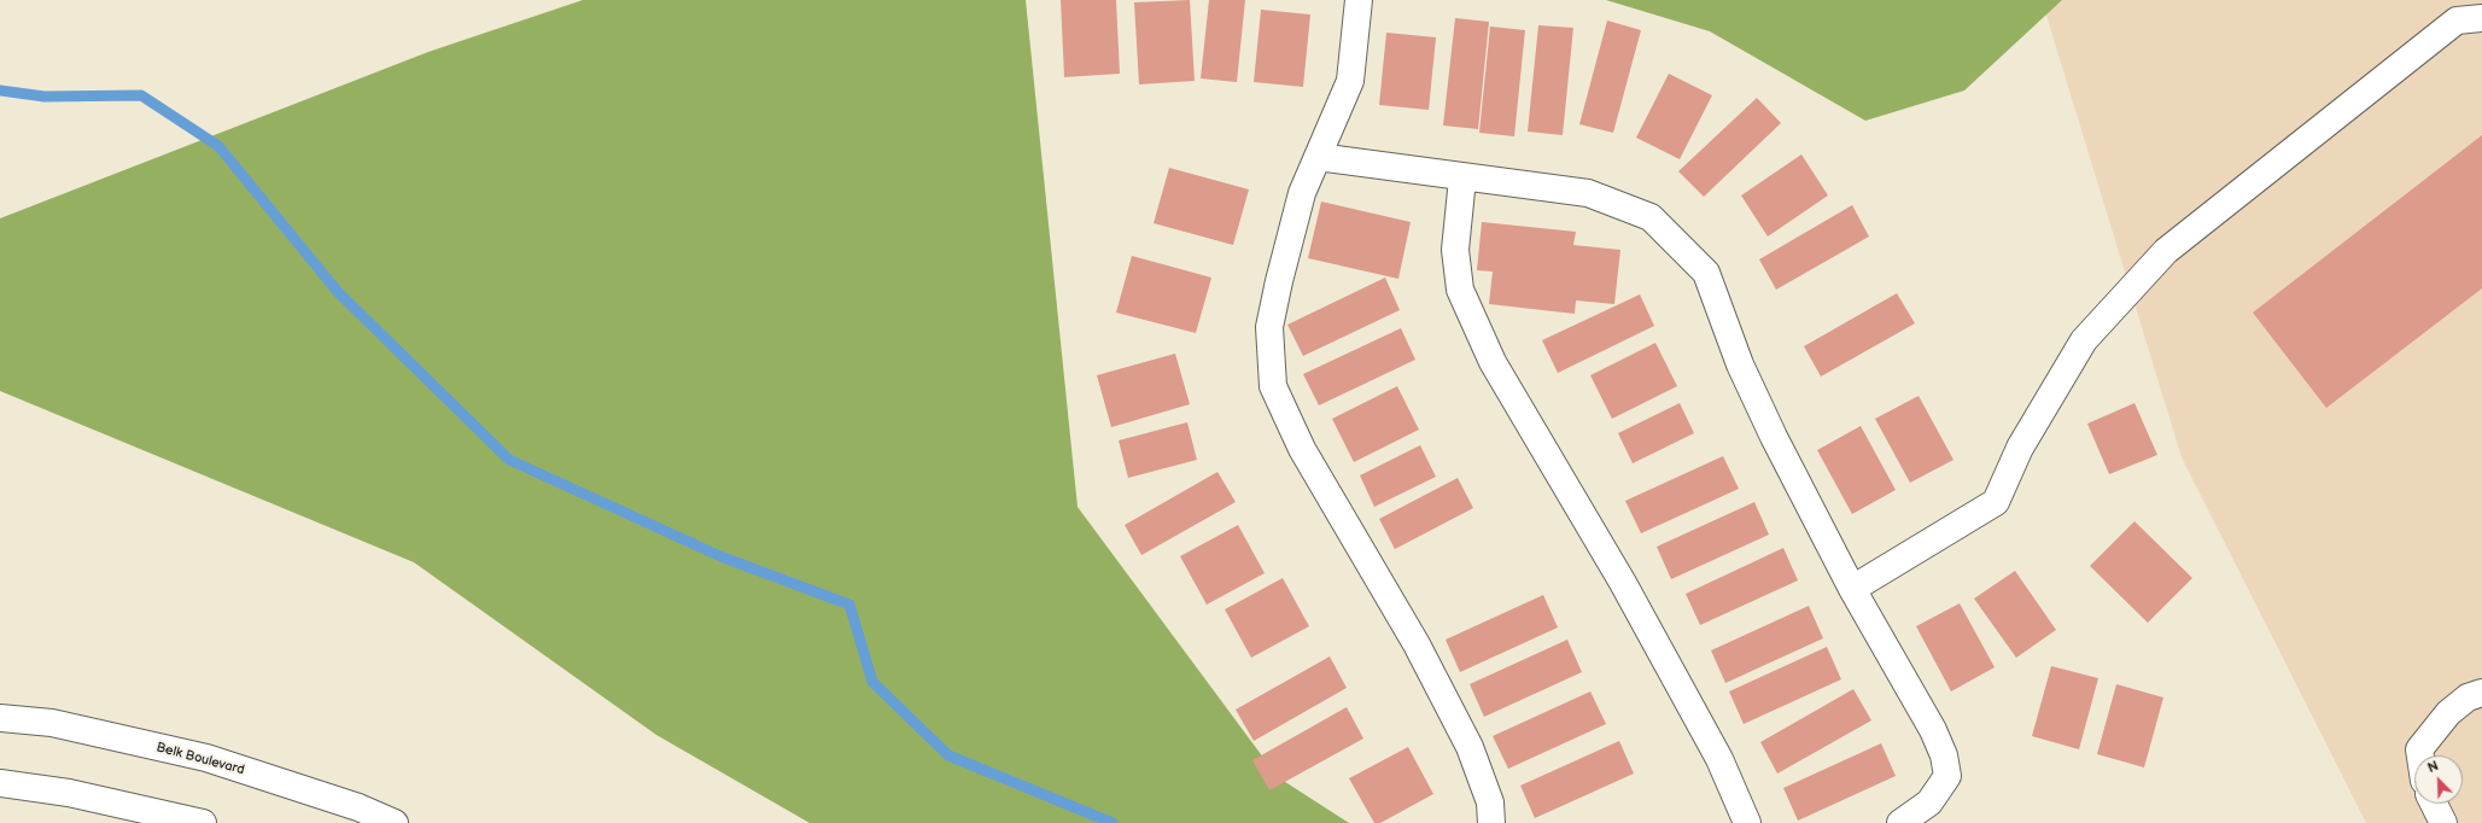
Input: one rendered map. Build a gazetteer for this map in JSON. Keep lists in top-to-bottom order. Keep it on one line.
{"streets":{"street":["Belk Boulevard"]},"north":"top left"}
